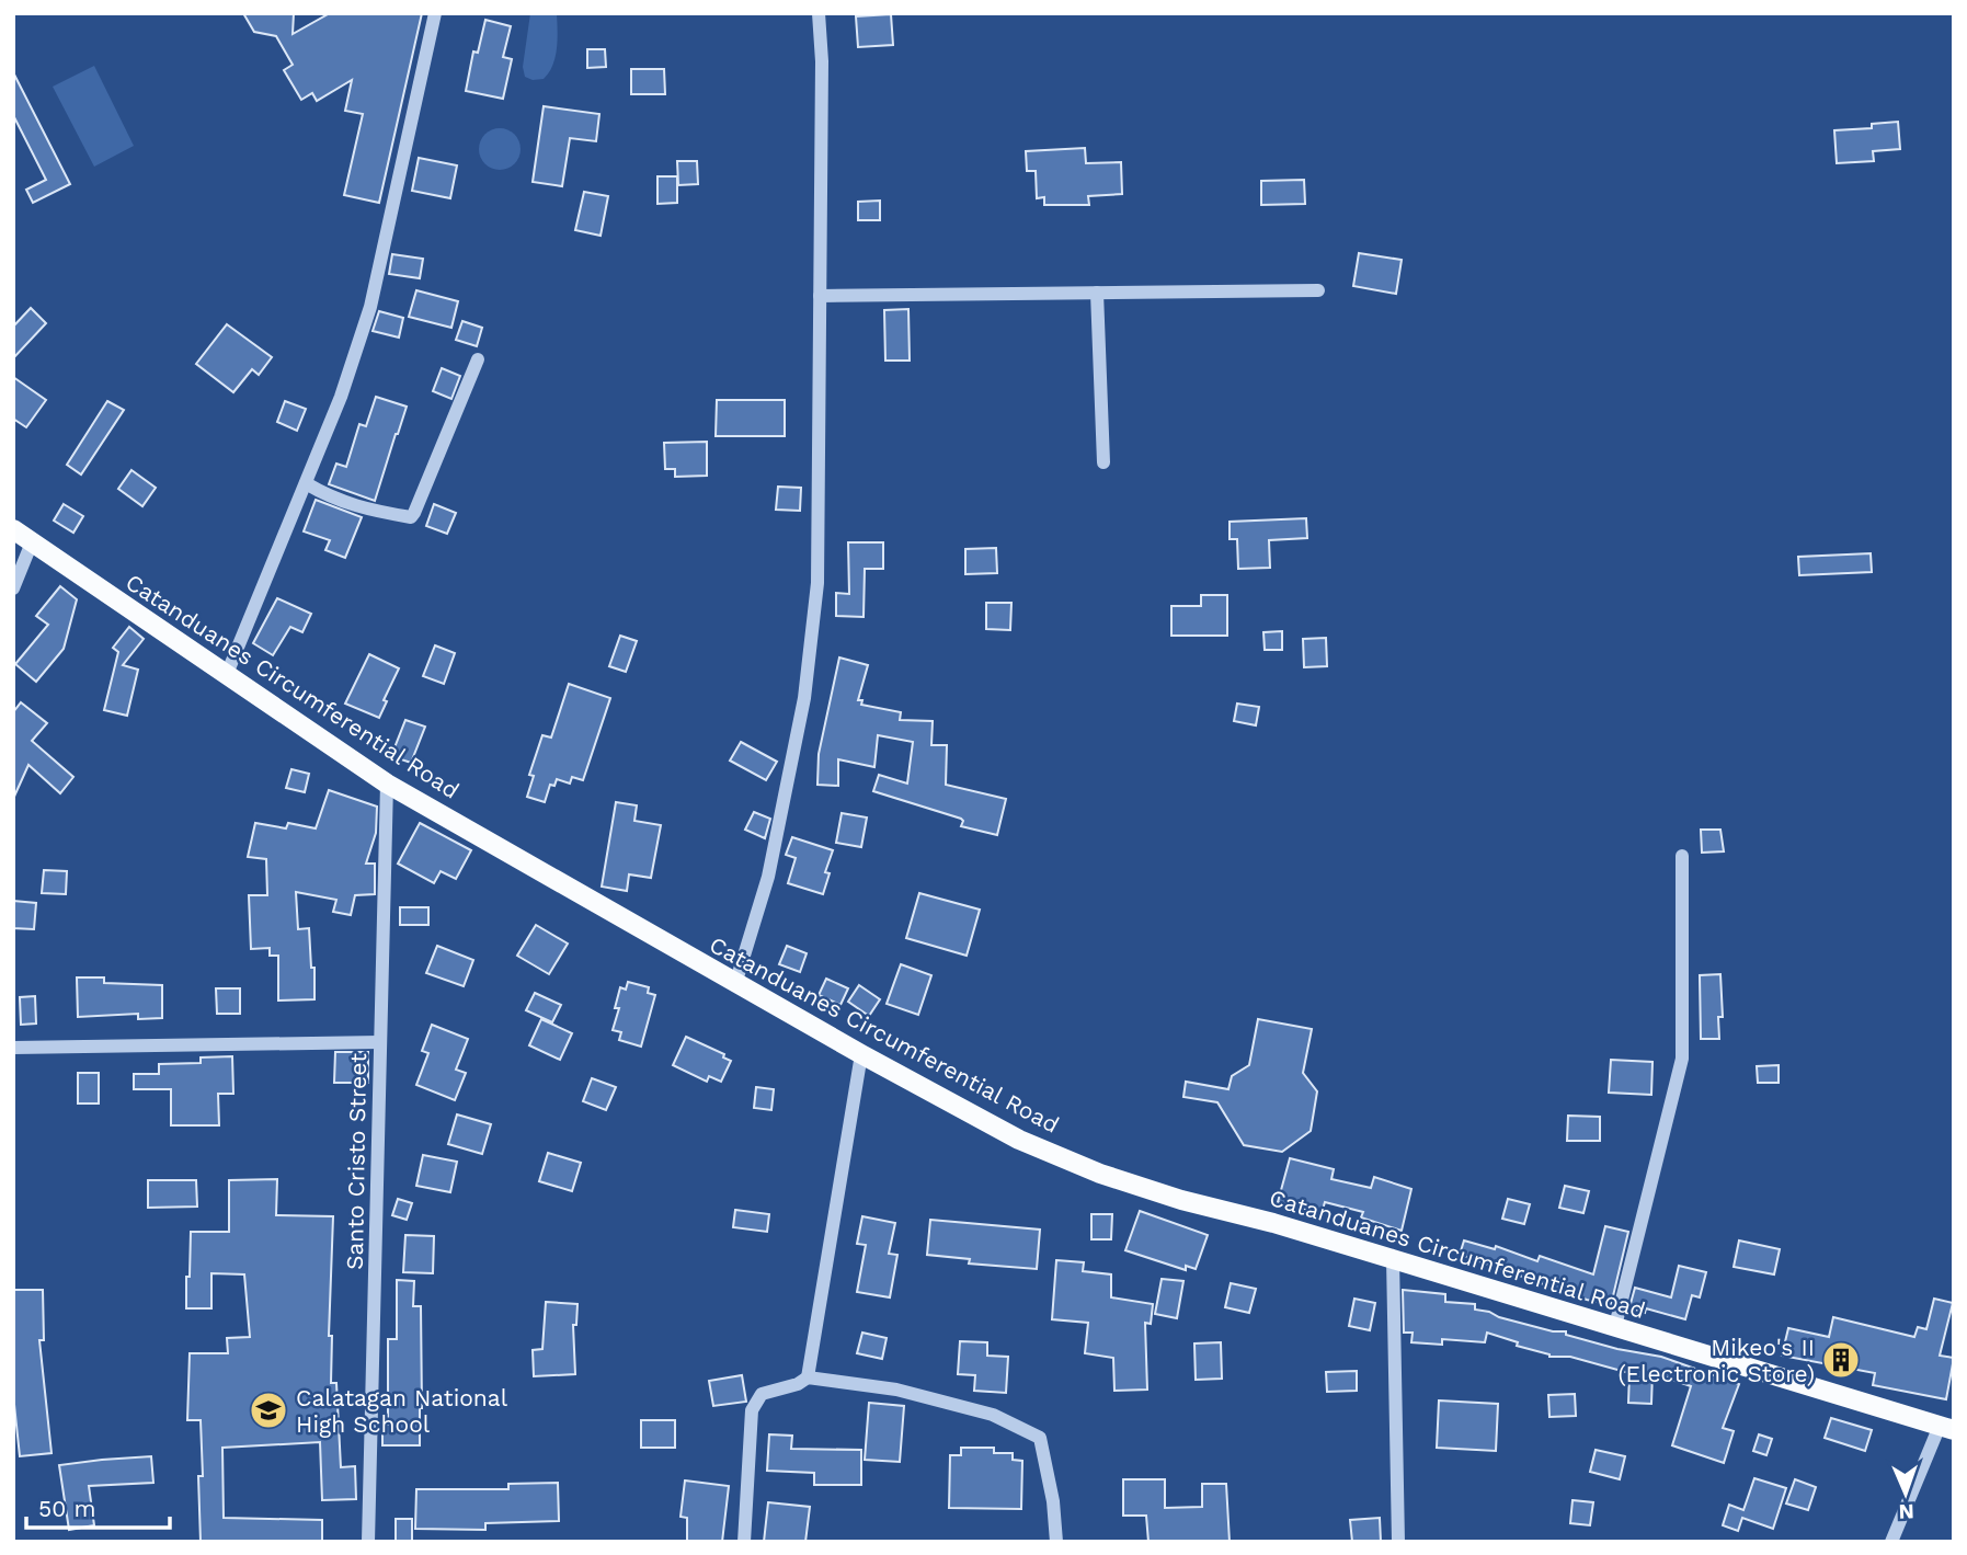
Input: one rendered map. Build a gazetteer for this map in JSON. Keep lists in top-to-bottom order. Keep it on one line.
{"streets":{"main road":["Catanduanes Circumferential Road"],"street":["Santo Cristo Street"]},"crossings":[["Catanduanes Circumferential Road","Santo Cristo Street"]],"places":{"building":["Mikeo's II (Electronic Store)"],"school or university":["Calatagan National High School"]},"scale_bar":"50 m","north":"bottom"}
